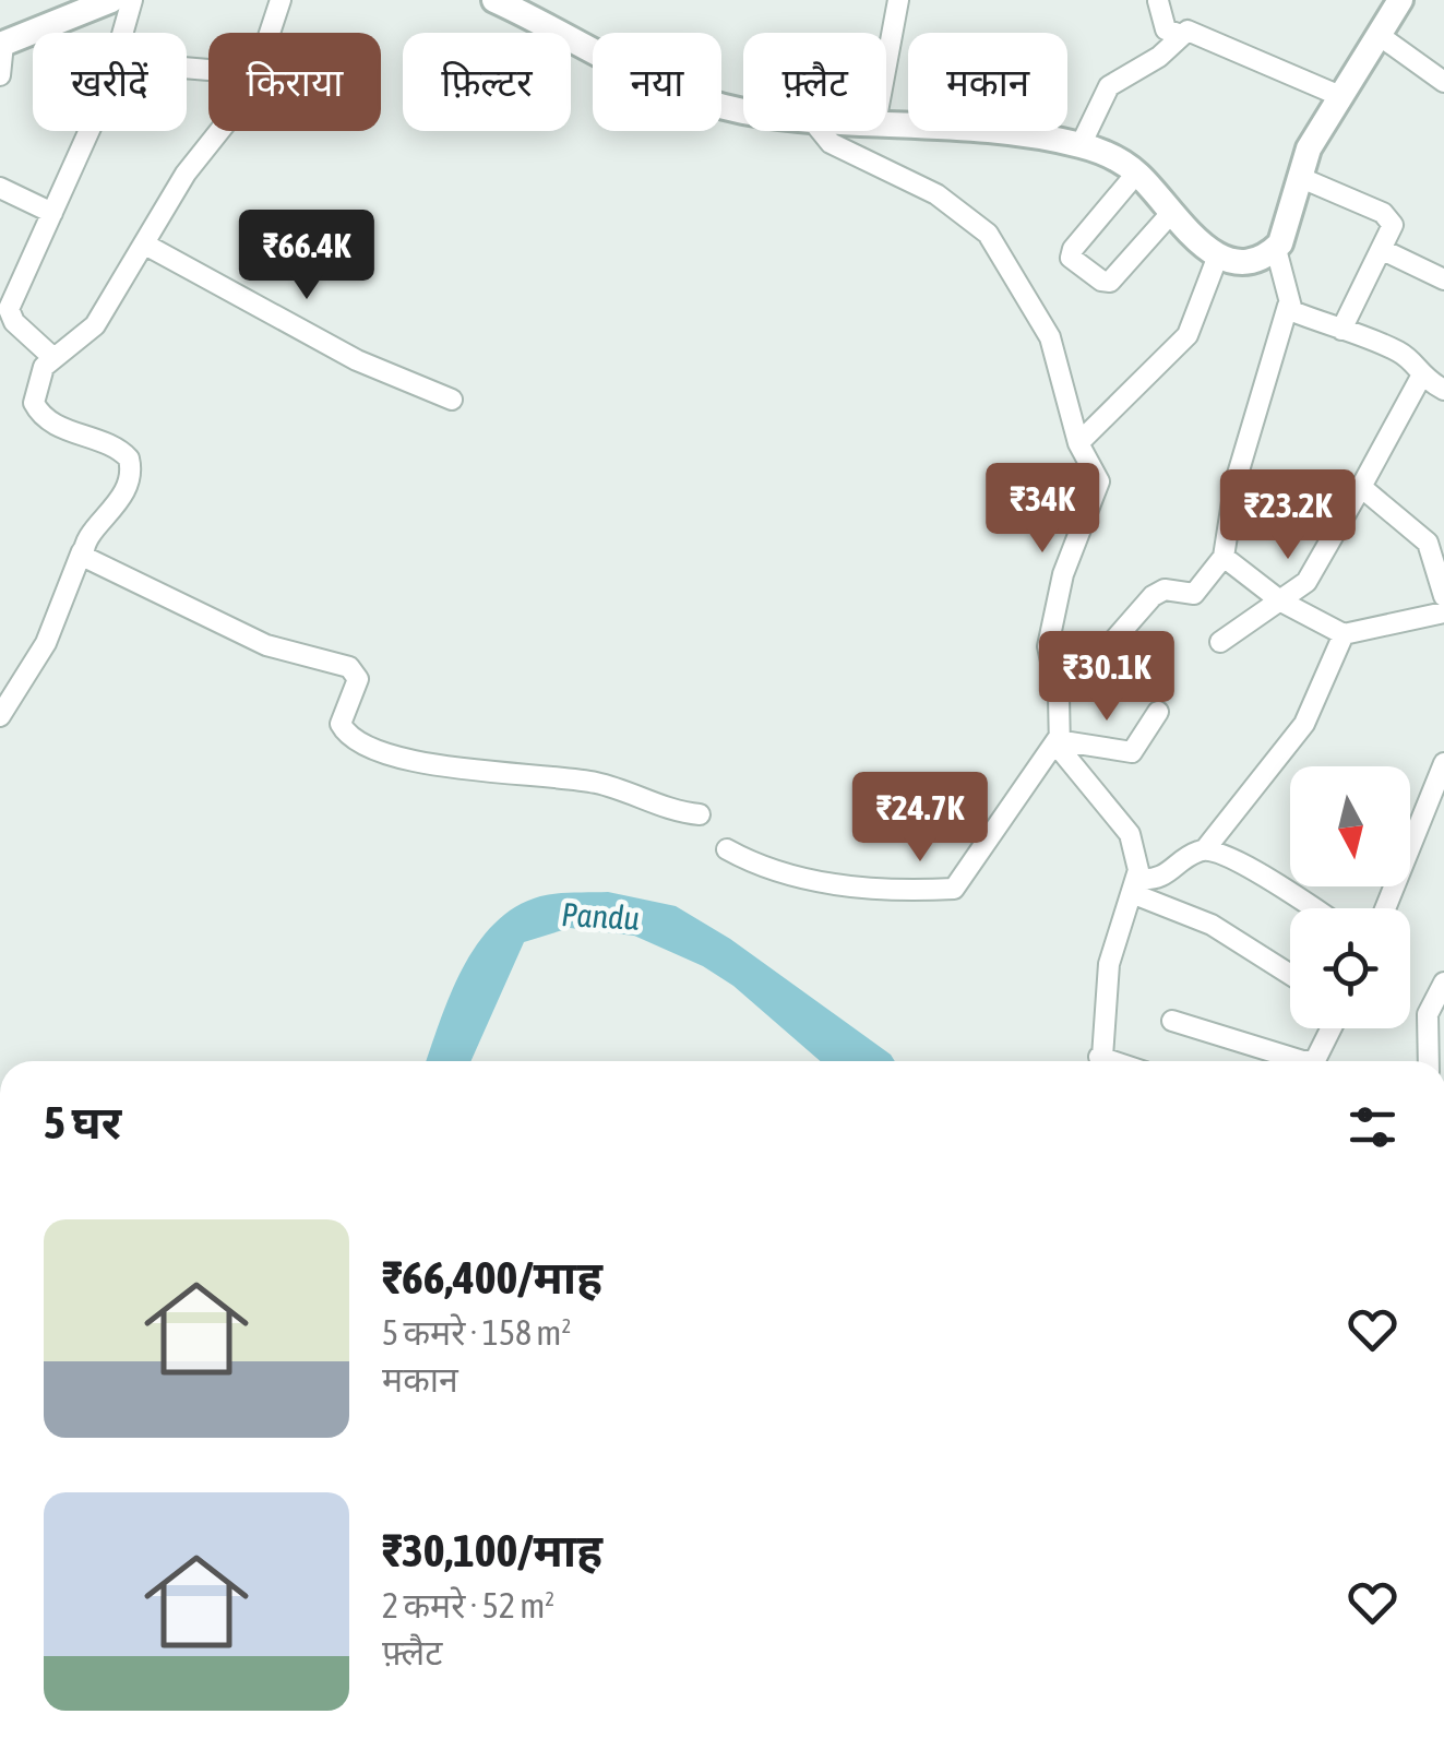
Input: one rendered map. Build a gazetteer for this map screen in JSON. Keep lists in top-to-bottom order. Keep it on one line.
{"water":["Pandu"],"north":"bottom","page":{"chip":["खरीदें","किराया","फ़िल्टर","नया","फ़्लैट","मकान"],"price":["₹66.4K","₹34K","₹23.2K","₹30.1K","₹24.7K"],"heading":"5 घर","list":[{"name":"₹66,400/माह","note":"5 कमरे · 158 m² · मकान"},{"name":"₹30,100/माह","note":"2 कमरे · 52 m² · फ़्लैट"}]}}
